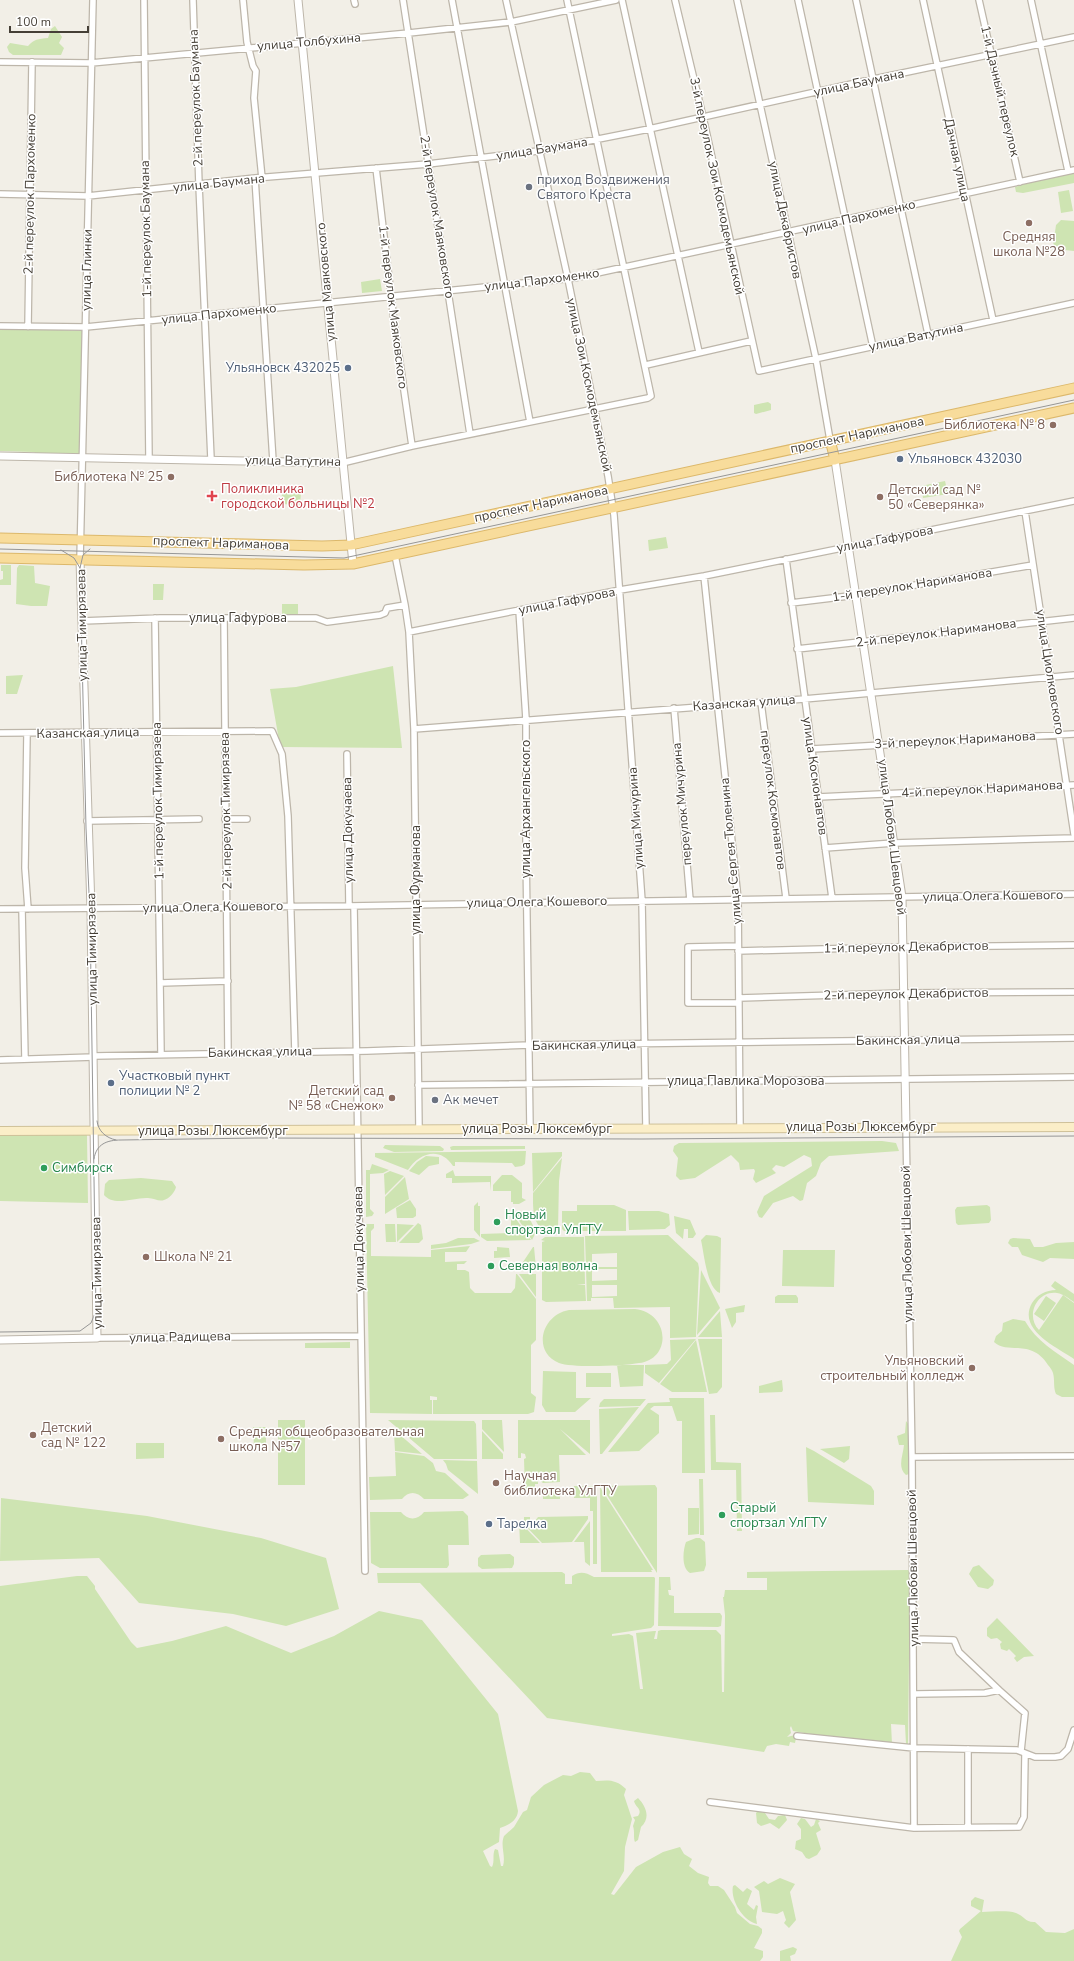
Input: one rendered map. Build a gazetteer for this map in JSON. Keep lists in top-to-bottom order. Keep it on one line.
{"streets":{"main road":["проспект Нариманова","улица Розы Люксембург"],"street":["улица Толбухина","улица Баумана","1-й Дачный переулок","2-й переулок Баумана","Дачная улица","3-й переулок Зои Космодемьянской","2-й переулок Пархоменко","2-й переулок Маяковского","улица Пархоменко","улица Декабристов","1-й переулок Баумана","улица Глинки","улица Маяковского","1-й переулок Маяковского","улица Ватутина","улица Зои Космодемьянской","улица Гафурова","1-й переулок Нариманова","улица Тимирязева","2-й переулок Нариманова","улица Циолковского","Казанская улица","3-й переулок Нариманова","улица Космонавтов","4-й переулок Нариманова","переулок Космонавтов","1-й переулок Тимирязева","переулок Мичурина","улица Архангельского","2-й переулок Тимирязева","улица Мичурина","улица Докучаева","улица Любови Шевцовой","улица Сергея Тюленина","улица Фурманова","улица Олега Кошевого","1-й переулок Декабристов","2-й переулок Декабристов","Бакинская улица","улица Павлика Морозова","улица Радищева"]},"crossings":[["улица Толбухина","2-й переулок Баумана"],["улица Толбухина","2-й переулок Пархоменко"],["улица Толбухина","2-й переулок Маяковского"],["улица Толбухина","1-й переулок Баумана"],["улица Толбухина","улица Глинки"],["улица Толбухина","улица Маяковского"],["улица Толбухина","улица Зои Космодемьянской"],["улица Баумана","1-й Дачный переулок"],["улица Баумана","2-й переулок Баумана"],["улица Баумана","Дачная улица"],["улица Баумана","3-й переулок Зои Космодемьянской"],["улица Баумана","2-й переулок Пархоменко"],["улица Баумана","2-й переулок Маяковского"],["улица Баумана","улица Декабристов"],["улица Баумана","1-й переулок Баумана"],["улица Баумана","улица Глинки"],["улица Баумана","улица Маяковского"],["улица Баумана","1-й переулок Маяковского"],["улица Баумана","улица Зои Космодемьянской"],["1-й Дачный переулок","улица Пархоменко"],["2-й переулок Баумана","улица Пархоменко"],["2-й переулок Баумана","улица Ватутина"],["Дачная улица","улица Пархоменко"],["Дачная улица","улица Ватутина"],["3-й переулок Зои Космодемьянской","улица Пархоменко"],["3-й переулок Зои Космодемьянской","улица Ватутина"],["2-й переулок Пархоменко","улица Пархоменко"],["2-й переулок Маяковского","улица Пархоменко"],["2-й переулок Маяковского","улица Ватутина"],["улица Пархоменко","улица Декабристов"],["улица Пархоменко","1-й переулок Баумана"],["улица Пархоменко","улица Глинки"],["улица Пархоменко","улица Маяковского"],["улица Пархоменко","1-й переулок Маяковского"],["улица Пархоменко","улица Зои Космодемьянской"],["улица Декабристов","улица Ватутина"],["улица Декабристов","проспект Нариманова"],["1-й переулок Баумана","улица Ватутина"],["улица Глинки","улица Ватутина"],["улица Глинки","проспект Нариманова"],["улица Глинки","улица Тимирязева"],["улица Маяковского","улица Ватутина"],["улица Маяковского","проспект Нариманова"],["1-й переулок Маяковского","улица Ватутина"],["улица Ватутина","улица Зои Космодемьянской"],["улица Зои Космодемьянской","проспект Нариманова"],["улица Зои Космодемьянской","улица Мичурина"],["проспект Нариманова","улица Тимирязева"],["проспект Нариманова","улица Мичурина"],["проспект Нариманова","улица Любови Шевцовой"],["улица Гафурова","улица Тимирязева"],["улица Гафурова","улица Циолковского"],["улица Гафурова","улица Космонавтов"],["улица Гафурова","1-й переулок Тимирязева"],["улица Гафурова","улица Архангельского"],["улица Гафурова","2-й переулок Тимирязева"],["улица Гафурова","улица Мичурина"],["улица Гафурова","улица Любови Шевцовой"],["улица Гафурова","улица Сергея Тюленина"],["улица Гафурова","улица Фурманова"],["1-й переулок Нариманова","улица Циолковского"],["1-й переулок Нариманова","улица Космонавтов"],["1-й переулок Нариманова","улица Любови Шевцовой"],["улица Тимирязева","Казанская улица"],["улица Тимирязева","улица Олега Кошевого"],["улица Тимирязева","Бакинская улица"],["улица Тимирязева","улица Розы Люксембург"],["улица Тимирязева","улица Радищева"],["2-й переулок Нариманова","улица Циолковского"],["2-й переулок Нариманова","улица Космонавтов"],["2-й переулок Нариманова","улица Любови Шевцовой"],["улица Циолковского","Казанская улица"],["улица Циолковского","3-й переулок Нариманова"],["улица Циолковского","4-й переулок Нариманова"],["Казанская улица","улица Космонавтов"],["Казанская улица","переулок Космонавтов"],["Казанская улица","1-й переулок Тимирязева"],["Казанская улица","переулок Мичурина"],["Казанская улица","улица Архангельского"],["Казанская улица","2-й переулок Тимирязева"],["Казанская улица","улица Мичурина"],["Казанская улица","улица Любови Шевцовой"],["Казанская улица","улица Сергея Тюленина"],["Казанская улица","улица Фурманова"],["Казанская улица","улица Олега Кошевого"],["3-й переулок Нариманова","улица Космонавтов"],["3-й переулок Нариманова","улица Любови Шевцовой"],["улица Космонавтов","4-й переулок Нариманова"],["улица Космонавтов","улица Олега Кошевого"],["4-й переулок Нариманова","улица Любови Шевцовой"],["переулок Космонавтов","улица Олега Кошевого"],["1-й переулок Тимирязева","улица Олега Кошевого"],["1-й переулок Тимирязева","Бакинская улица"],["переулок Мичурина","улица Олега Кошевого"],["улица Архангельского","улица Олега Кошевого"],["улица Архангельского","Бакинская улица"],["улица Архангельского","улица Павлика Морозова"],["улица Архангельского","улица Розы Люксембург"],["2-й переулок Тимирязева","улица Олега Кошевого"],["2-й переулок Тимирязева","Бакинская улица"],["улица Мичурина","улица Олега Кошевого"],["улица Мичурина","Бакинская улица"],["улица Мичурина","улица Павлика Морозова"],["улица Мичурина","улица Розы Люксембург"],["улица Докучаева","улица Олега Кошевого"],["улица Докучаева","Бакинская улица"],["улица Докучаева","улица Розы Люксембург"],["улица Докучаева","улица Радищева"],["улица Любови Шевцовой","улица Олега Кошевого"],["улица Любови Шевцовой","1-й переулок Декабристов"],["улица Любови Шевцовой","2-й переулок Декабристов"],["улица Любови Шевцовой","Бакинская улица"],["улица Любови Шевцовой","улица Павлика Морозова"],["улица Любови Шевцовой","улица Розы Люксембург"],["улица Сергея Тюленина","улица Олега Кошевого"],["улица Сергея Тюленина","1-й переулок Декабристов"],["улица Сергея Тюленина","2-й переулок Декабристов"],["улица Сергея Тюленина","Бакинская улица"],["улица Сергея Тюленина","улица Павлика Морозова"],["улица Сергея Тюленина","улица Розы Люксембург"],["улица Фурманова","улица Олега Кошевого"],["улица Фурманова","Бакинская улица"],["улица Фурманова","улица Павлика Морозова"],["улица Фурманова","улица Розы Люксембург"],["1-й переулок Декабристов","2-й переулок Декабристов"]],"places":{"other":["приход Воздвижения Святого Креста","Средняя школа №28","Ульяновск 432025","Библиотека № 8","Ульяновск 432030","Библиотека № 25","Детский сад № 50 «Северянка»","Участковый пункт полиции № 2","Детский сад № 58 «Снежок»","Ак мечет","Симбирск","Новый спортзал УлГТУ","Школа № 21","Северная волна","Ульяновский строительный колледж","Детский сад № 122","Средняя общеобразовательная школа №57","Научная библиотека УлГТУ","Старый спортзал УлГТУ","Тарелка"],"health":["Поликлиника городской больницы №2"]},"scale_bar":"100 m"}
